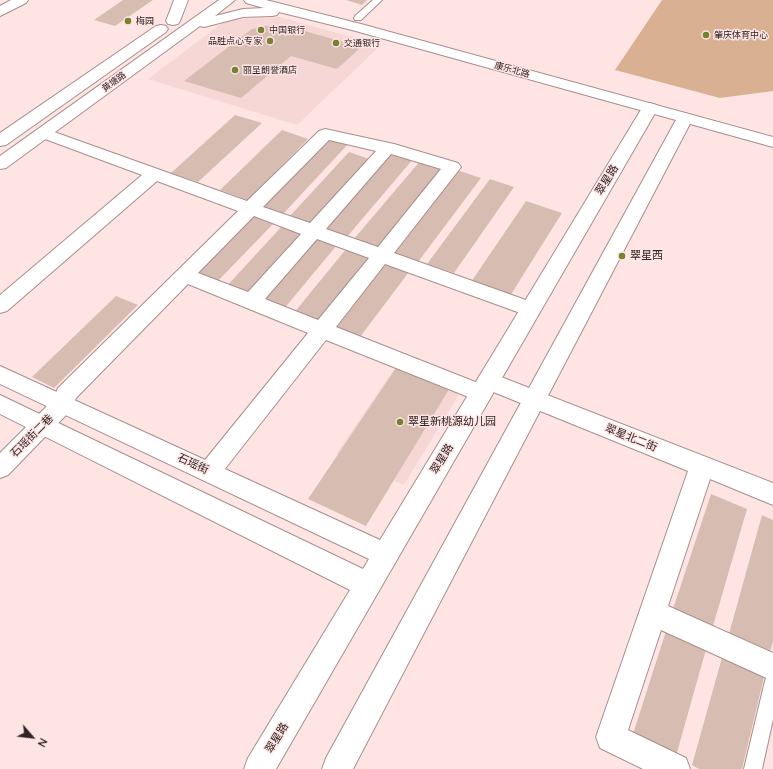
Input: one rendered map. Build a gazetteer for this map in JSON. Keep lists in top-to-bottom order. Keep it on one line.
{"streets":{"street":["康乐北路","黄塘路","翠星路","石瑶街二巷","翠星北二街","石瑶街"]},"crossings":[["康乐北路","翠星路"],["翠星路","翠星北二街"],["翠星路","石瑶街"],["石瑶街二巷","翠星北二街"],["石瑶街二巷","石瑶街"]],"places":["梅园","中国银行","肇庆体育中心","品胜点心专家","交通银行","丽呈朗誉酒店","翠星西","翠星新桃源幼儿园"],"north":"bottom right"}
